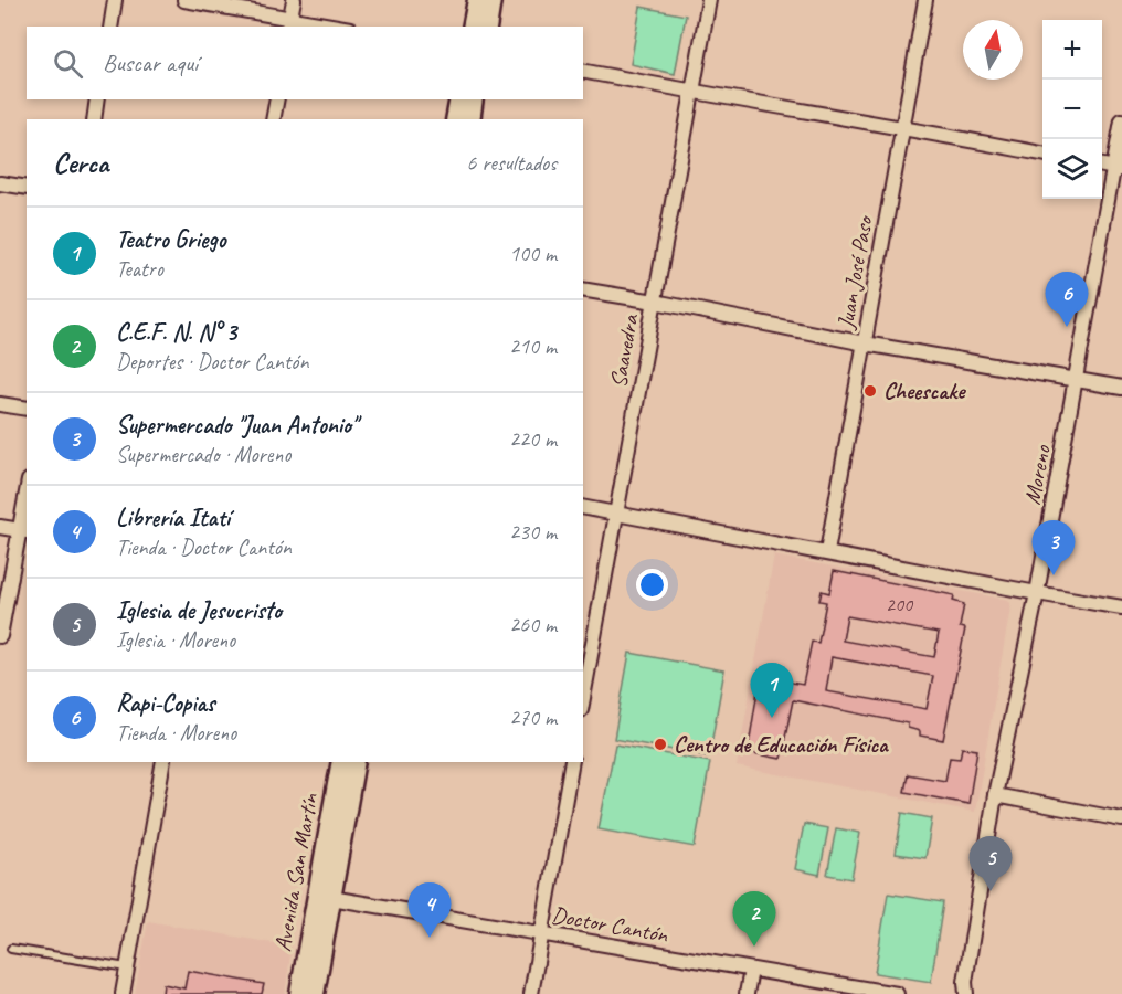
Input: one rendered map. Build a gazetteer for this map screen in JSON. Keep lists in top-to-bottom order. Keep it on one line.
{"streets":{"main road":["Avenida San Martín"],"street":["Juan José Paso","Saavedra","Moreno","Doctor Cantón"]},"crossings":[["Avenida San Martín","Doctor Cantón"]],"places":["Cheescake","Centro de Educación Física"],"house_numbers":["200"],"north":"top","page":{"map_buttons":["+","−"],"search":"Buscar aquí","heading":["Cerca","6 resultados"],"list":[{"mark":"1","name":"Teatro Griego","note":"Teatro","value":"100 m"},{"mark":"2","name":"C.E.F. N. N° 3","note":"Deportes · Doctor Cantón","value":"210 m"},{"mark":"3","name":"Supermercado \"Juan Antonio\"","note":"Supermercado · Moreno","value":"220 m"},{"mark":"4","name":"Librería Itatí","note":"Tienda · Doctor Cantón","value":"230 m"},{"mark":"5","name":"Iglesia de Jesucristo","note":"Iglesia · Moreno","value":"260 m"},{"mark":"6","name":"Rapi-Copias","note":"Tienda · Moreno","value":"270 m"}],"pins":["6","3","1","5","4","2"]}}
